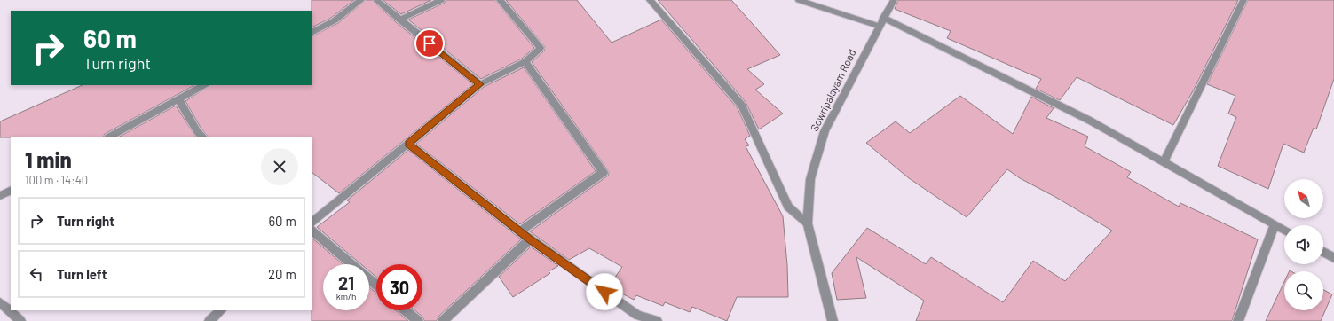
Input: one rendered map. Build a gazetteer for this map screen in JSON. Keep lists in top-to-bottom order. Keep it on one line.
{"streets":{"street":["Sowripalayam Road"]},"north":"top left","page":{"turn":["60 m","Turn right"],"heading":["1 min","100 m · 14:40"],"list":[{"name":"Turn right","value":"60 m"},{"name":"Turn left","value":"20 m"}],"speed":"21 km/h","limit":"30"}}
